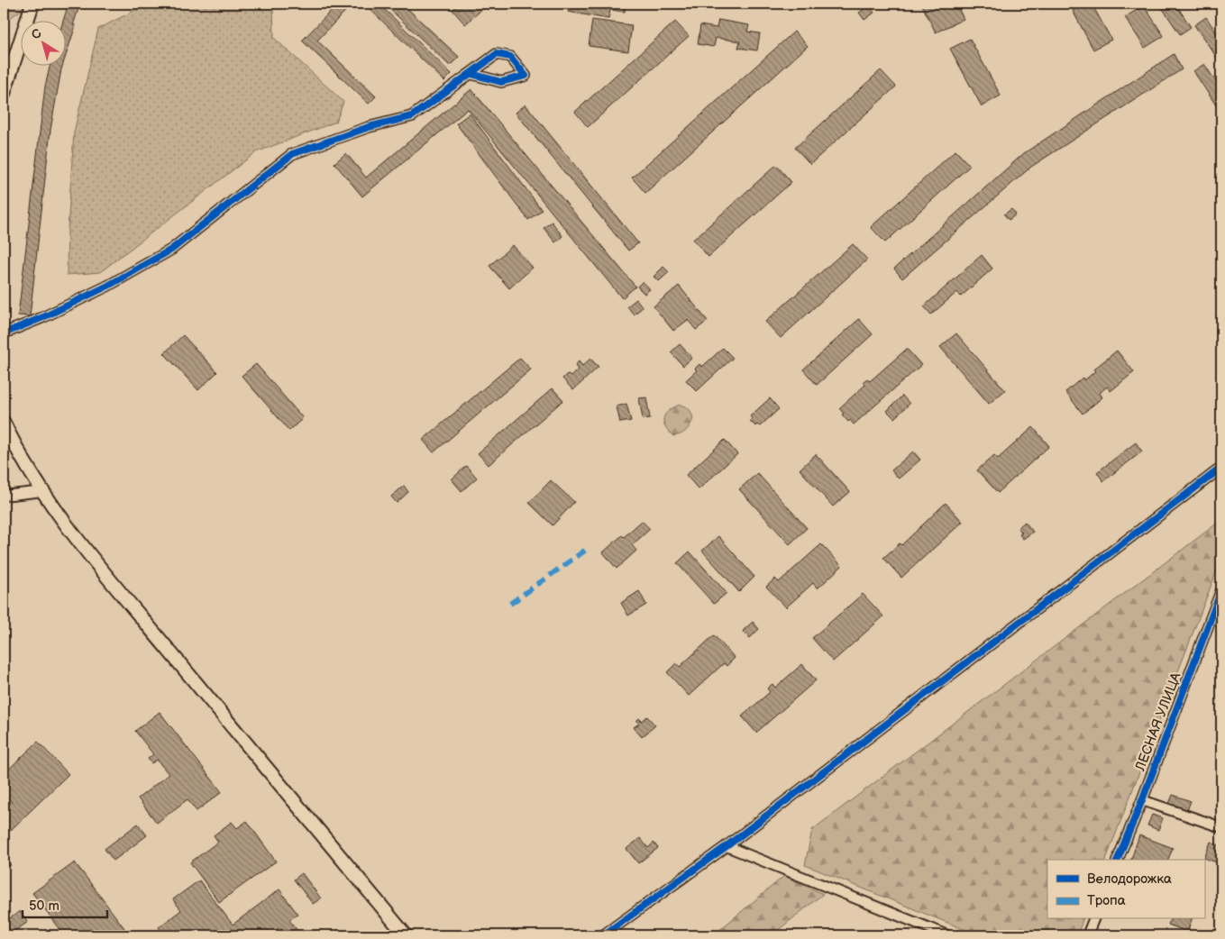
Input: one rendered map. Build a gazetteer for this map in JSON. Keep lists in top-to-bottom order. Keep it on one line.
{"streets":{"street":["ЛЕСНАЯ УЛИЦА"]},"legend":["Велодорожка","Тропа"],"scale_bar":"50 m","north":"top left"}
